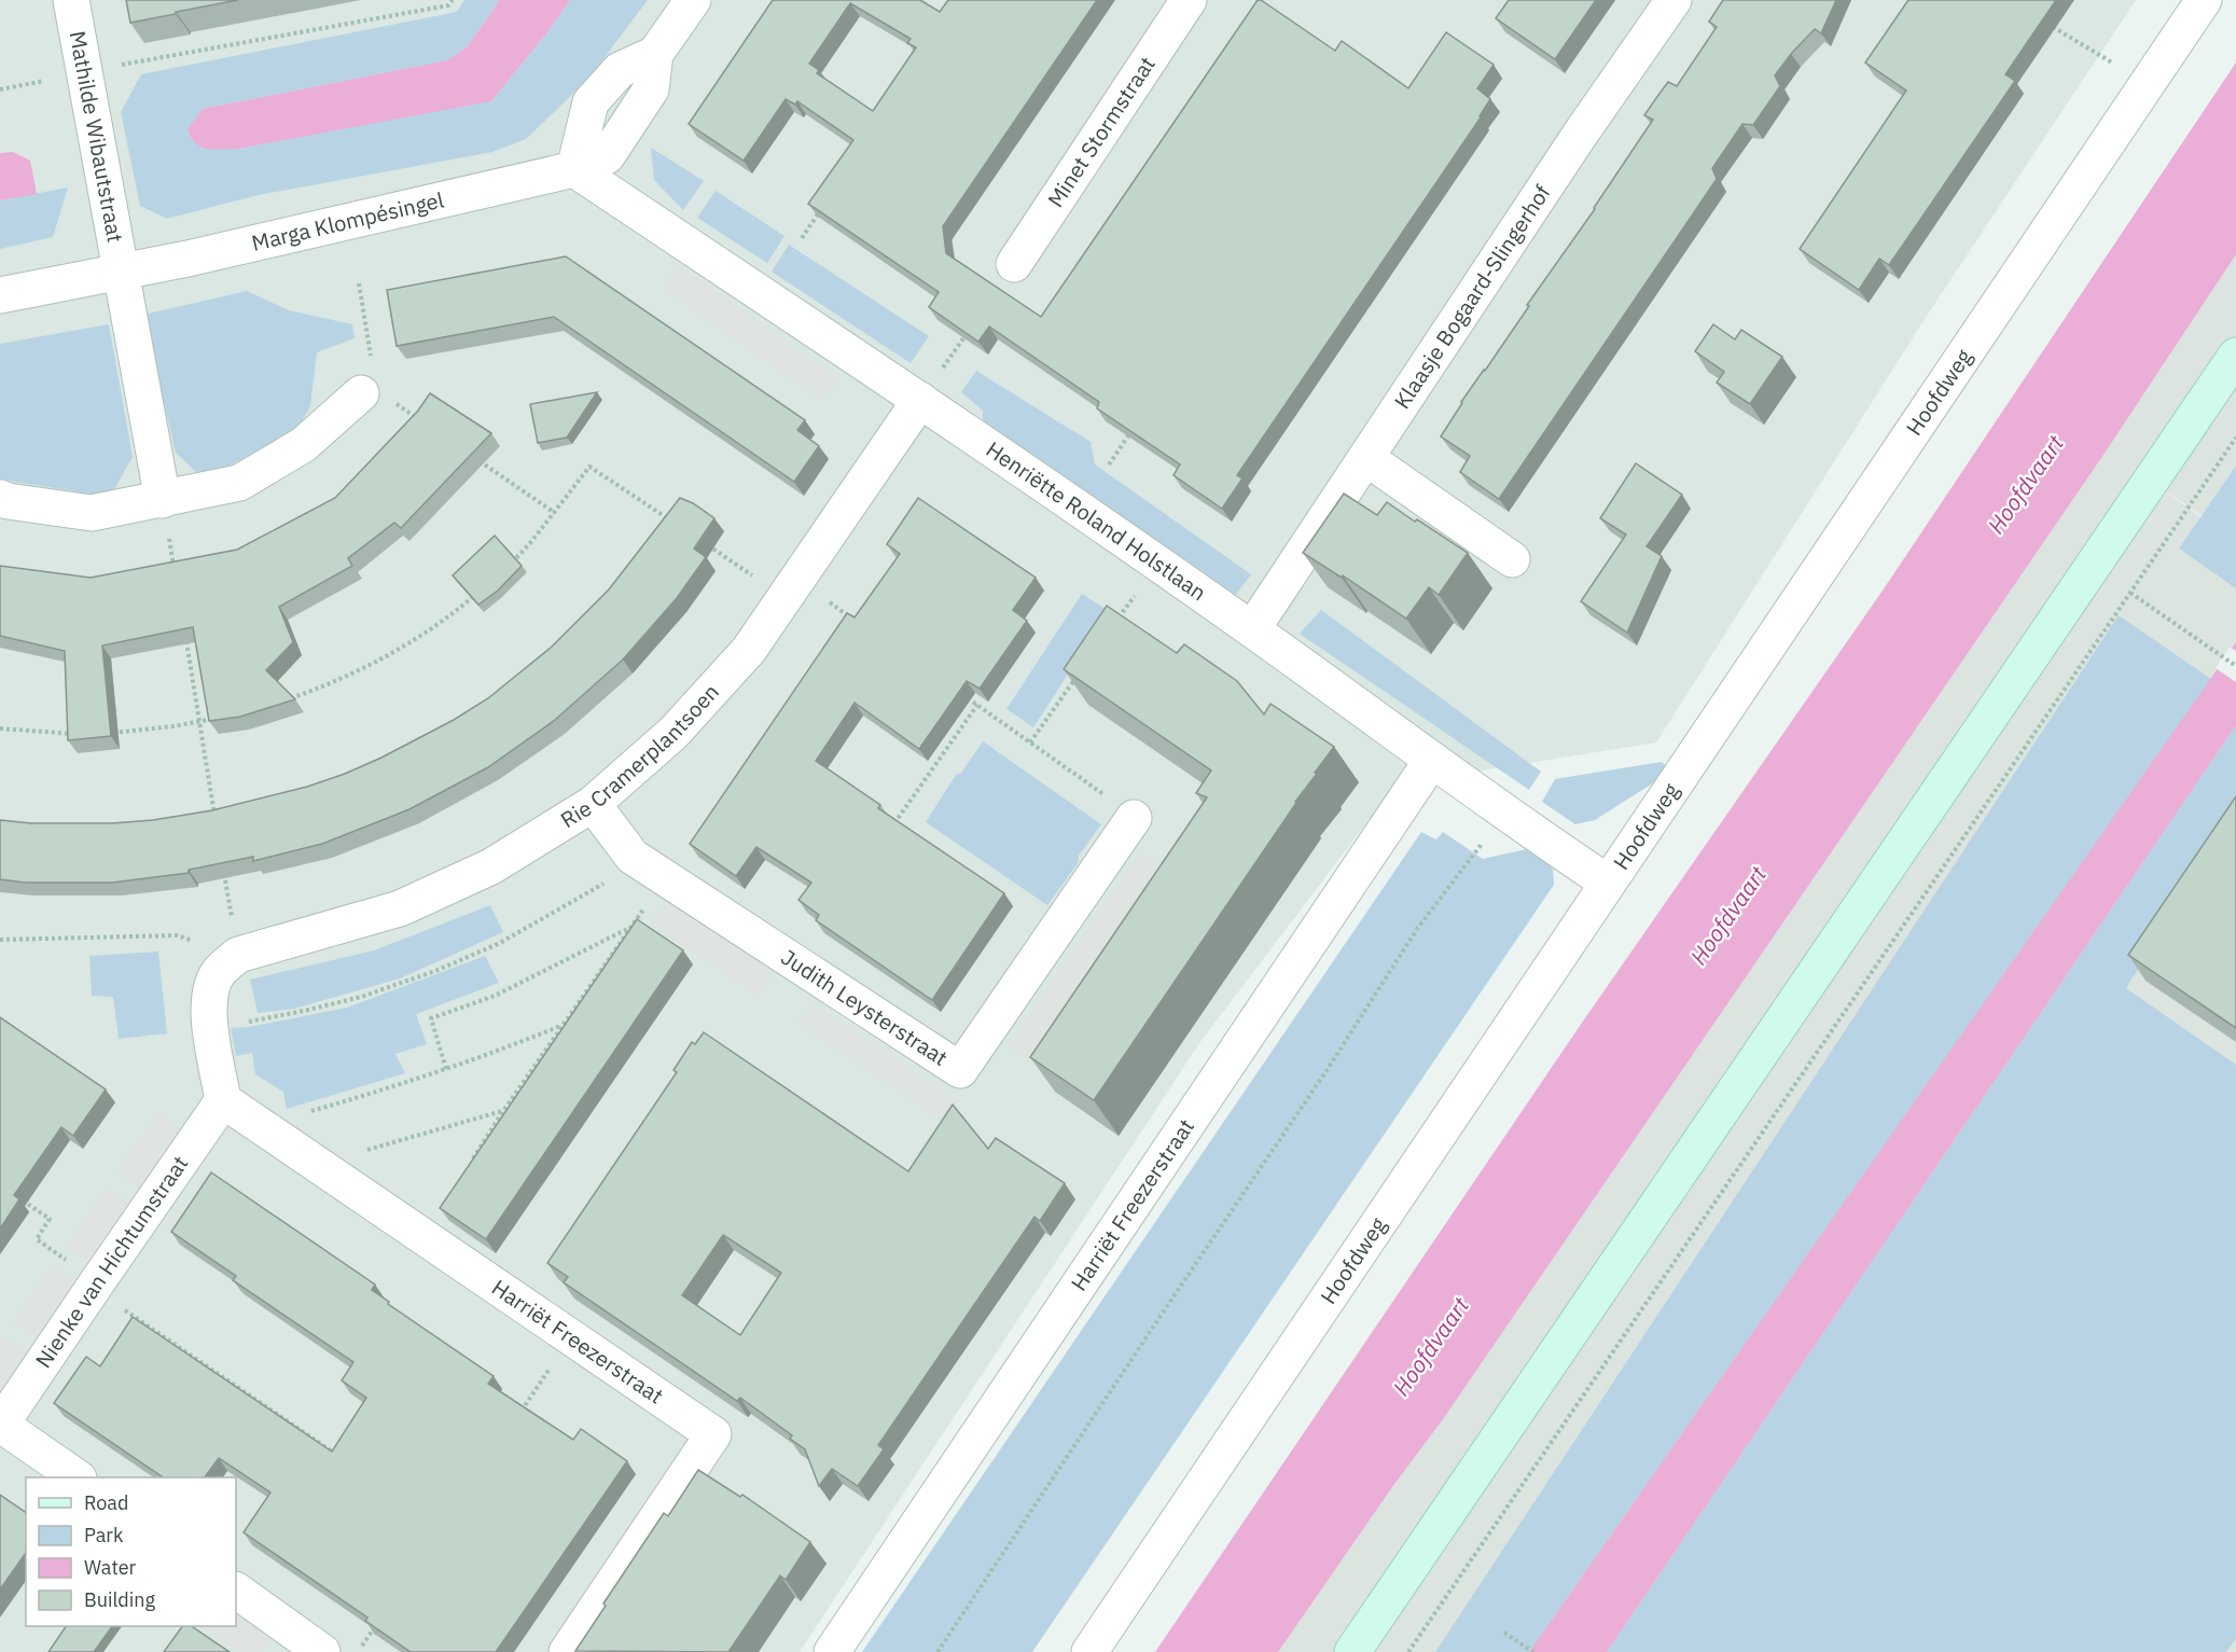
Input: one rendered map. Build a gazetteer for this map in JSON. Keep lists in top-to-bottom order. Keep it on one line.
{"streets":{"street":["Minet Stormstraat","Mathilde Wibautstraat","Marga Klompésingel","Klaasje Bogaard-Slingerhof","Hoofdweg","Henriëtte Roland Holstlaan","Rie Cramerplantsoen","Judith Leysterstraat","Harriët Freezerstraat","Nienke van Hichtumstraat"]},"crossings":[["Mathilde Wibautstraat","Marga Klompésingel"],["Marga Klompésingel","Henriëtte Roland Holstlaan"],["Klaasje Bogaard-Slingerhof","Henriëtte Roland Holstlaan"],["Hoofdweg","Henriëtte Roland Holstlaan"],["Henriëtte Roland Holstlaan","Rie Cramerplantsoen"],["Henriëtte Roland Holstlaan","Harriët Freezerstraat"],["Rie Cramerplantsoen","Judith Leysterstraat"],["Harriët Freezerstraat","Nienke van Hichtumstraat"]],"water":["Hoofdvaart"],"legend":["Road","Park","Water","Building"]}
